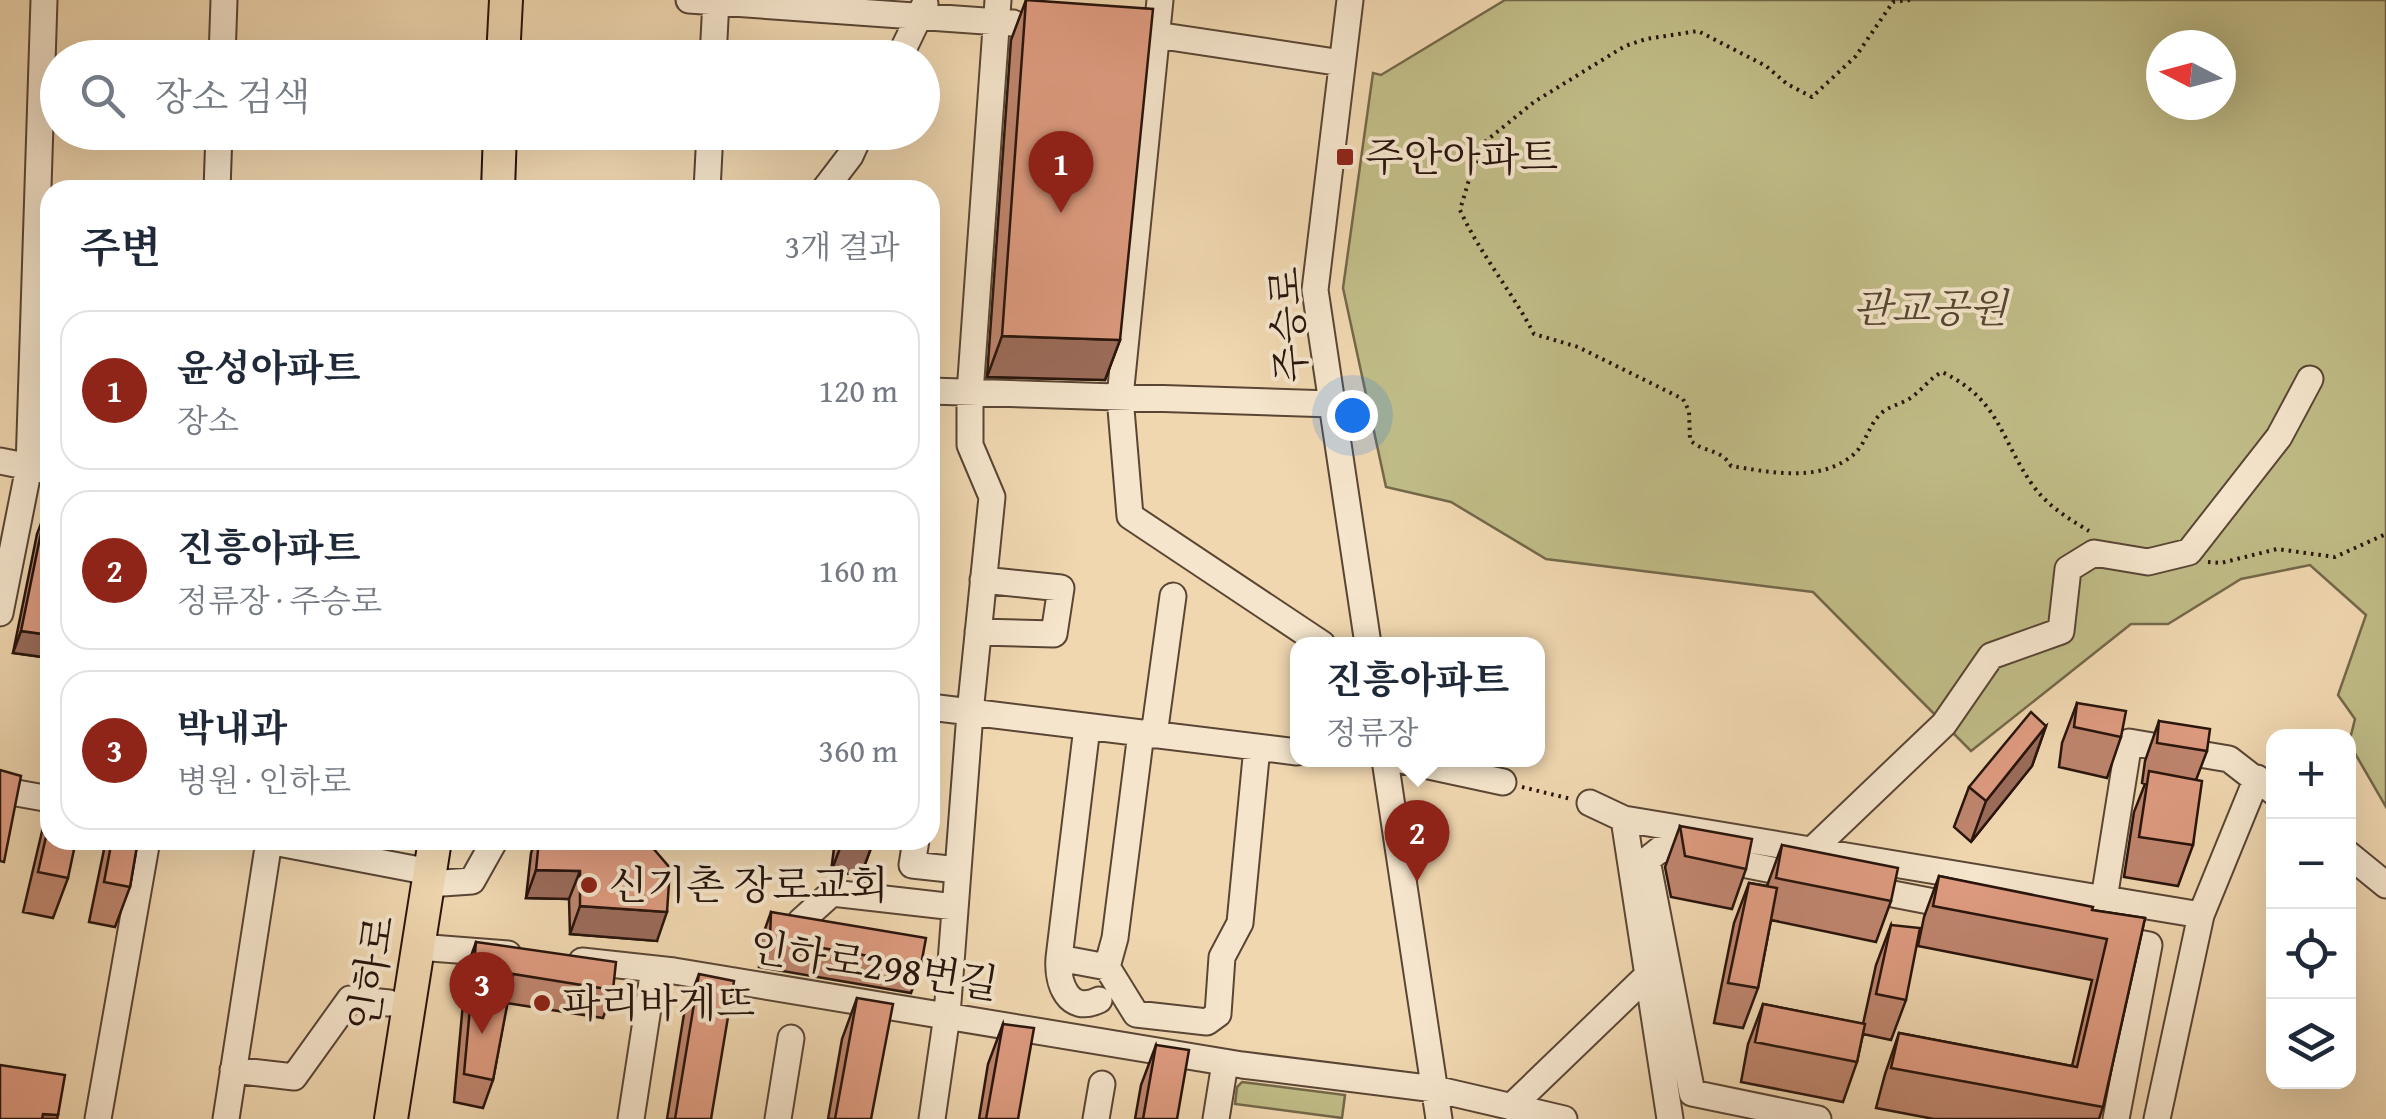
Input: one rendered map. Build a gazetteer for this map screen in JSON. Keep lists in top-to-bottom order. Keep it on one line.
{"streets":{"main road":["인하로"],"street":["주승로","인하로298번길"]},"crossings":[["인하로298번길","인하로"]],"parks":["관교공원"],"places":{"transit":["주안아파트"],"other":["신기촌 장로교회","파리바게뜨"]},"north":"left","page":{"search":"장소 검색","pins":["1","2","3"],"heading":["주변","3개 결과"],"list":[{"mark":"1","name":"윤성아파트","note":"장소","value":"120 m"},{"mark":"2","name":"진흥아파트","note":"정류장 · 주승로","value":"160 m"},{"mark":"3","name":"박내과","note":"병원 · 인하로","value":"360 m"}],"popup":["진흥아파트","정류장"],"map_buttons":["+","−"]}}
